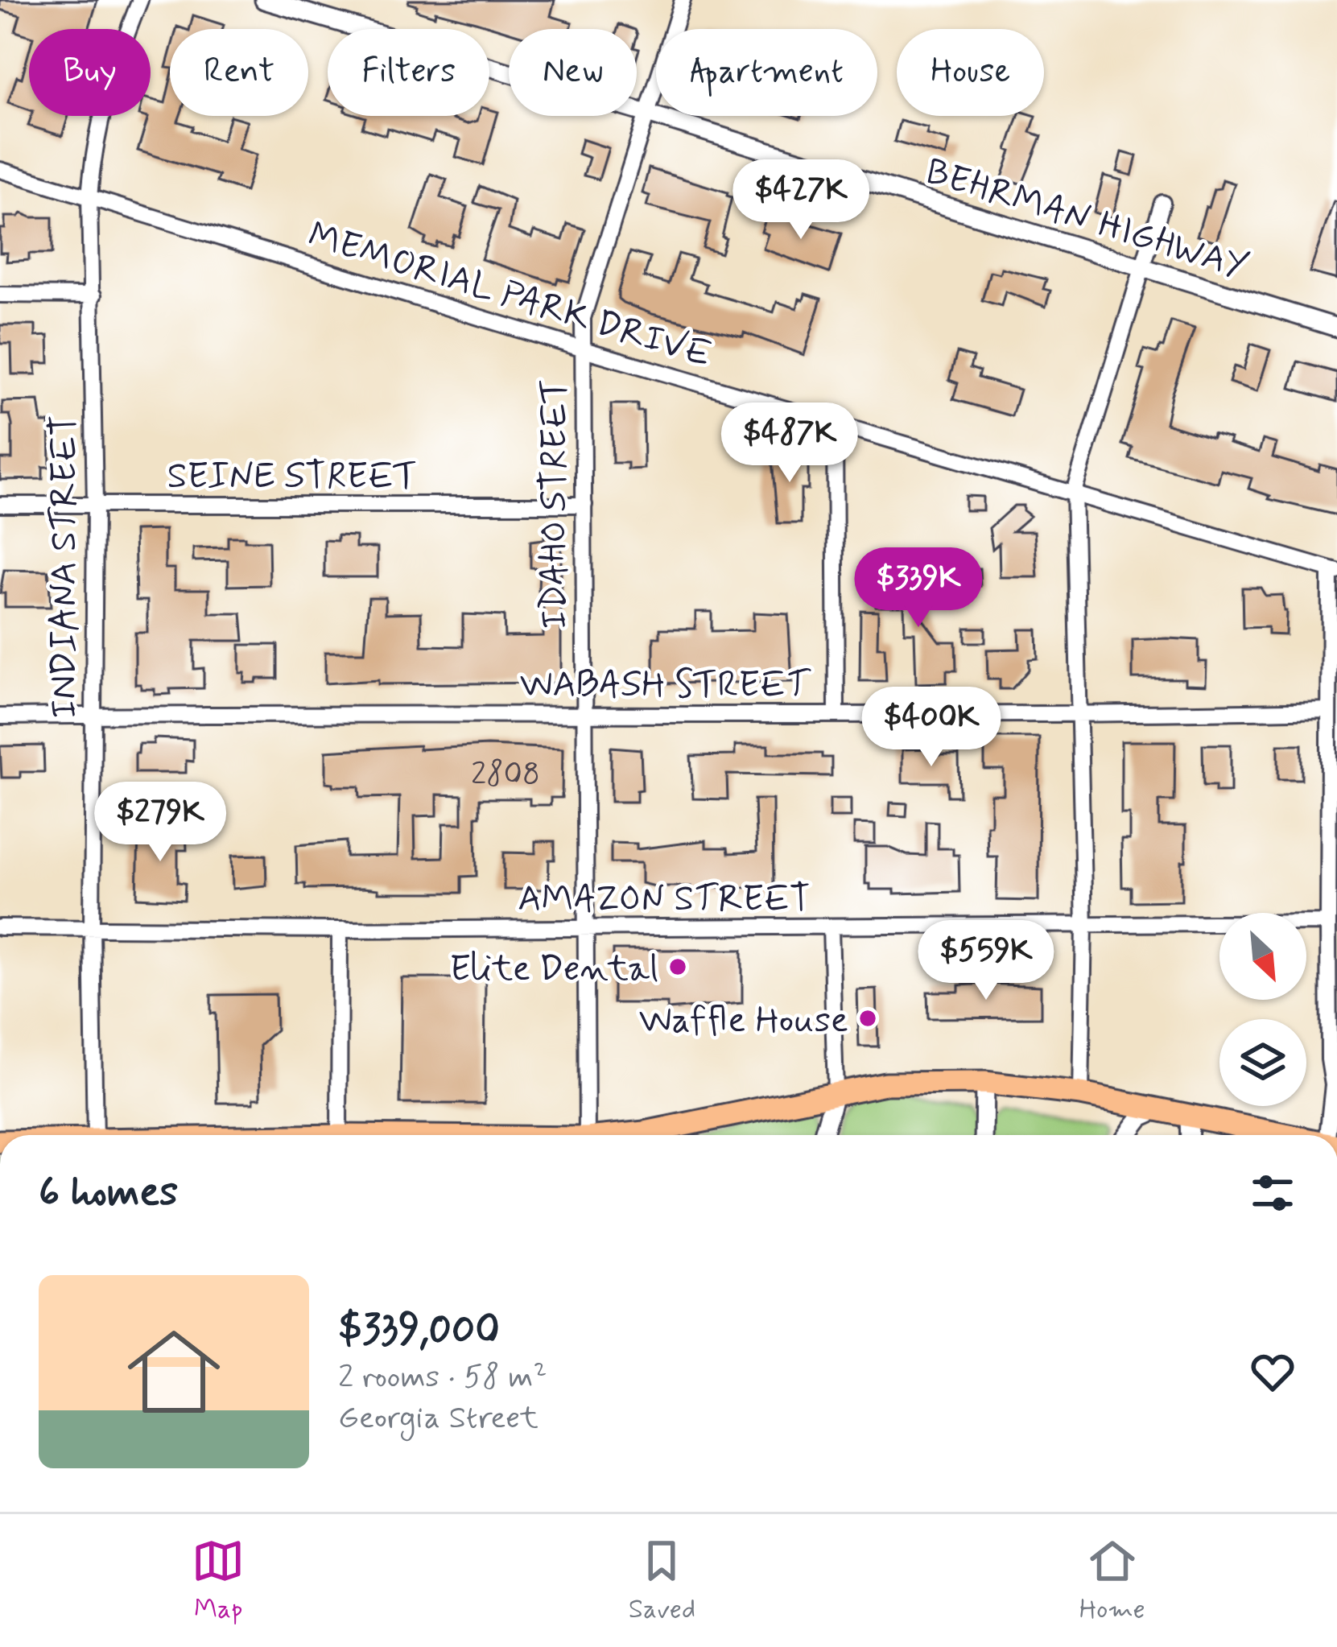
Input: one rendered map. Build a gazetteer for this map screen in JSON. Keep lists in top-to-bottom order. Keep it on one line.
{"streets":{"street":["BEHRMAN HIGHWAY","MEMORIAL PARK DRIVE","SEINE STREET","IDAHO STREET","INDIANA STREET","WABASH STREET","AMAZON STREET"]},"crossings":[["BEHRMAN HIGHWAY","IDAHO STREET"],["MEMORIAL PARK DRIVE","IDAHO STREET"],["MEMORIAL PARK DRIVE","INDIANA STREET"],["SEINE STREET","IDAHO STREET"],["SEINE STREET","INDIANA STREET"],["IDAHO STREET","WABASH STREET"],["IDAHO STREET","AMAZON STREET"],["INDIANA STREET","WABASH STREET"],["INDIANA STREET","AMAZON STREET"]],"places":["Elite Dental","Waffle House"],"house_numbers":["2808"],"north":"bottom right","page":{"chip":["Buy","Rent","Filters","New","Apartment","House"],"price":["$427K","$487K","$339K","$400K","$279K","$559K"],"heading":"6 homes","list":[{"name":"$339,000","note":"2 rooms · 58 m² · Georgia Street"}],"tabs":["Map","Saved","Home"]}}
